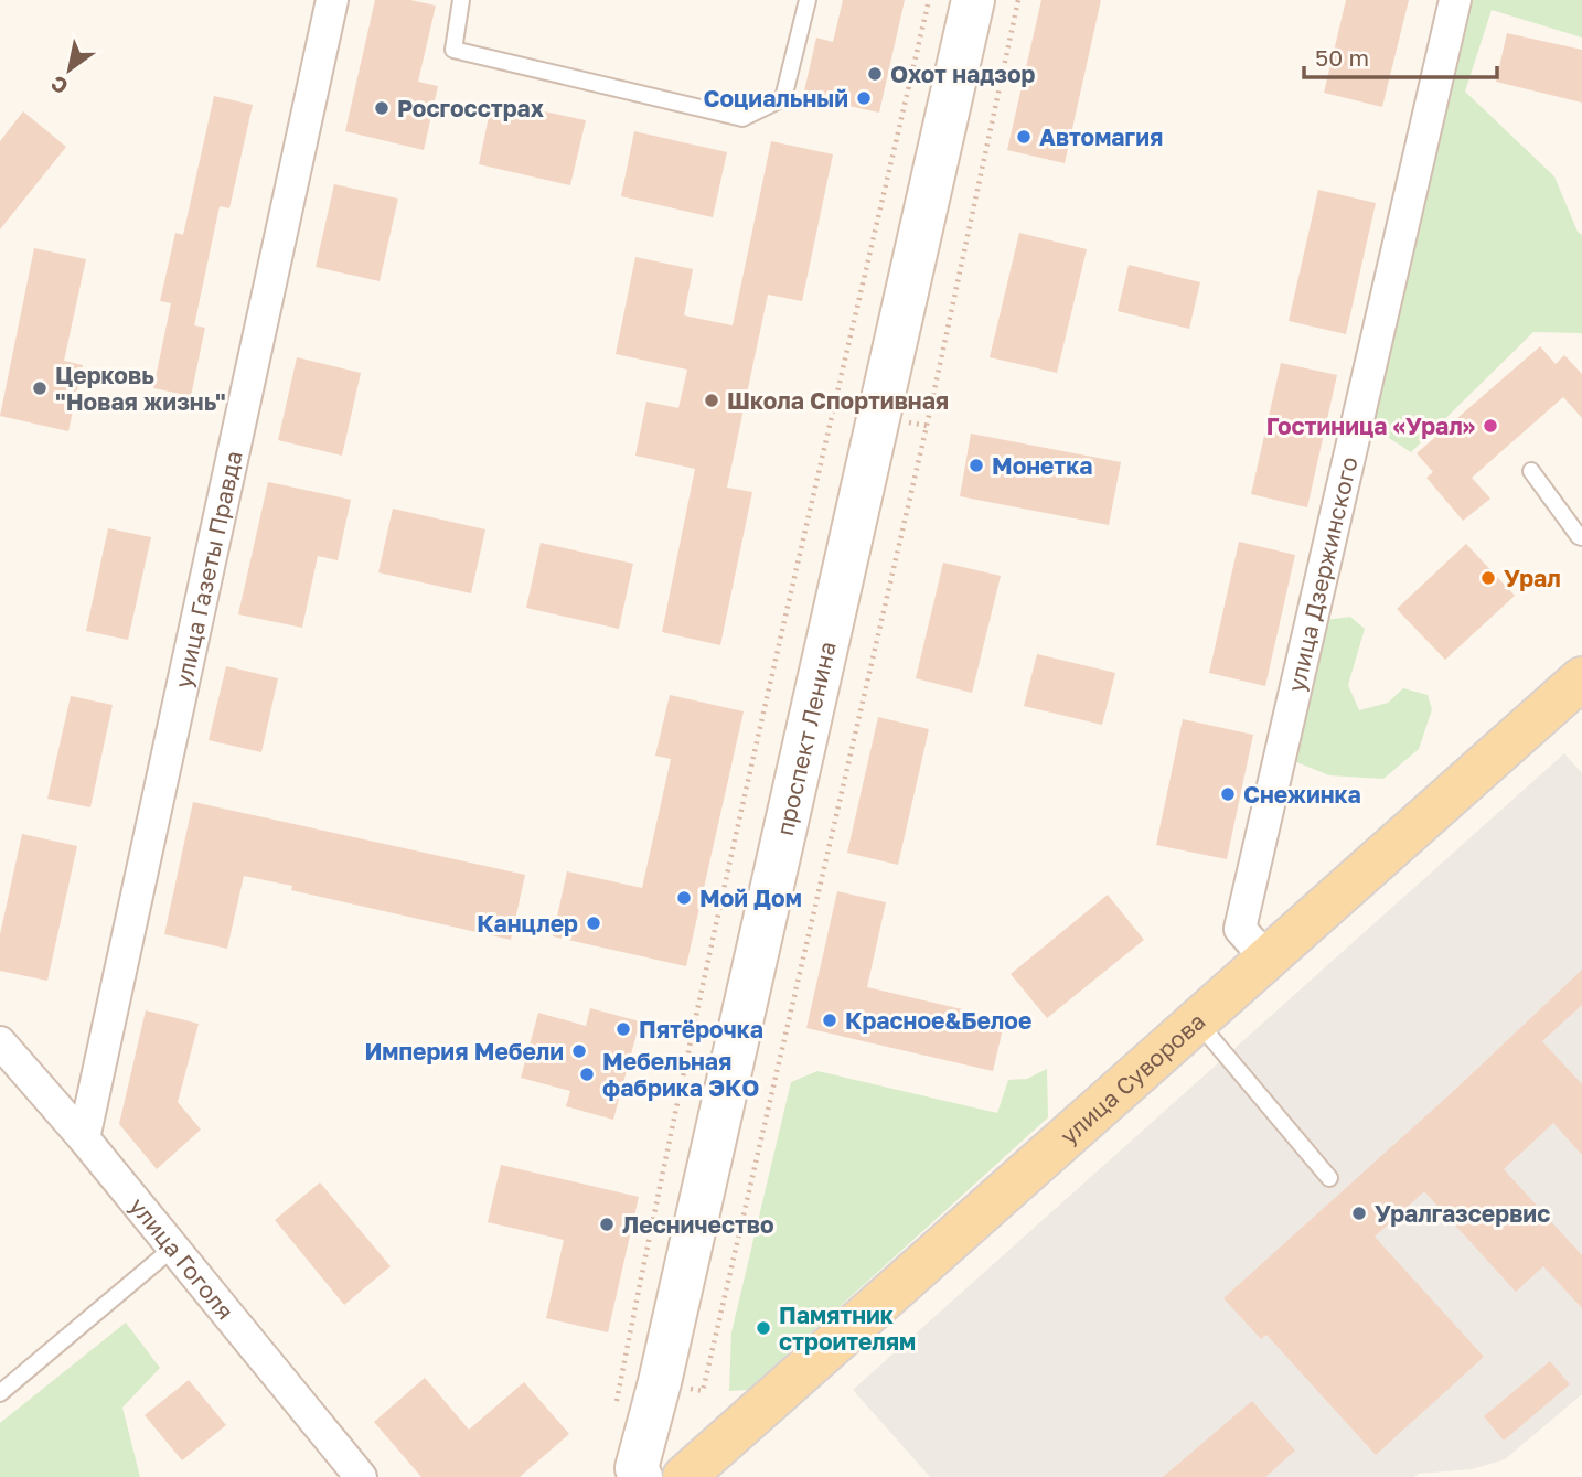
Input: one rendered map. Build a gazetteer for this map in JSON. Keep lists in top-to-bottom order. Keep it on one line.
{"streets":{"main road":["проспект Ленина","улица Суворова"],"street":["улица Газеты Правда","улица Дзержинского","улица Гоголя"]},"crossings":[["улица Газеты Правда","улица Гоголя"],["улица Дзержинского","улица Суворова"]],"places":["Охот надзор","Социальный","Росгосстрах","Автомагия","Церковь \"Новая жизнь\"","Школа Спортивная","Гостиница «Урал»","Монетка","Урал","Снежинка","Мой Дом","Канцлер","Красное&Белое","Пятёрочка","Империя Мебели","Мебельная фабрика ЭКО","Уралгазсервис","Лесничество","Памятник строителям"],"scale_bar":"50 m","north":"bottom left"}
